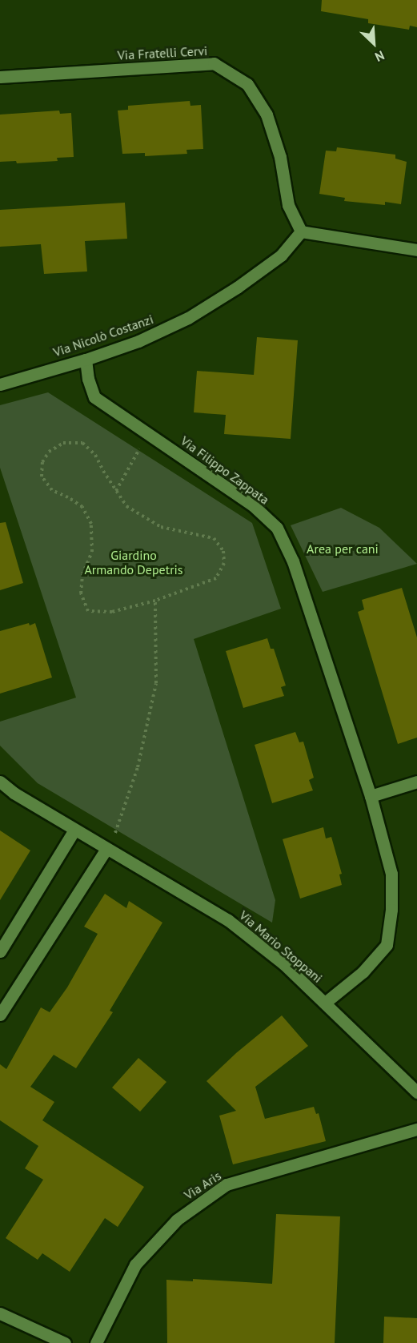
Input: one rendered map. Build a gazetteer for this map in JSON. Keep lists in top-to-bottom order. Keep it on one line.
{"streets":{"street":["Via Fratelli Cervi","Via Nicolò Costanzi","Via Filippo Zappata","Via Mario Stoppani","Via Aris"]},"crossings":[["Via Fratelli Cervi","Via Nicolò Costanzi"],["Via Nicolò Costanzi","Via Filippo Zappata"],["Via Filippo Zappata","Via Mario Stoppani"]],"parks":["Area per cani","Giardino Armando Depetris"],"north":"bottom right"}
